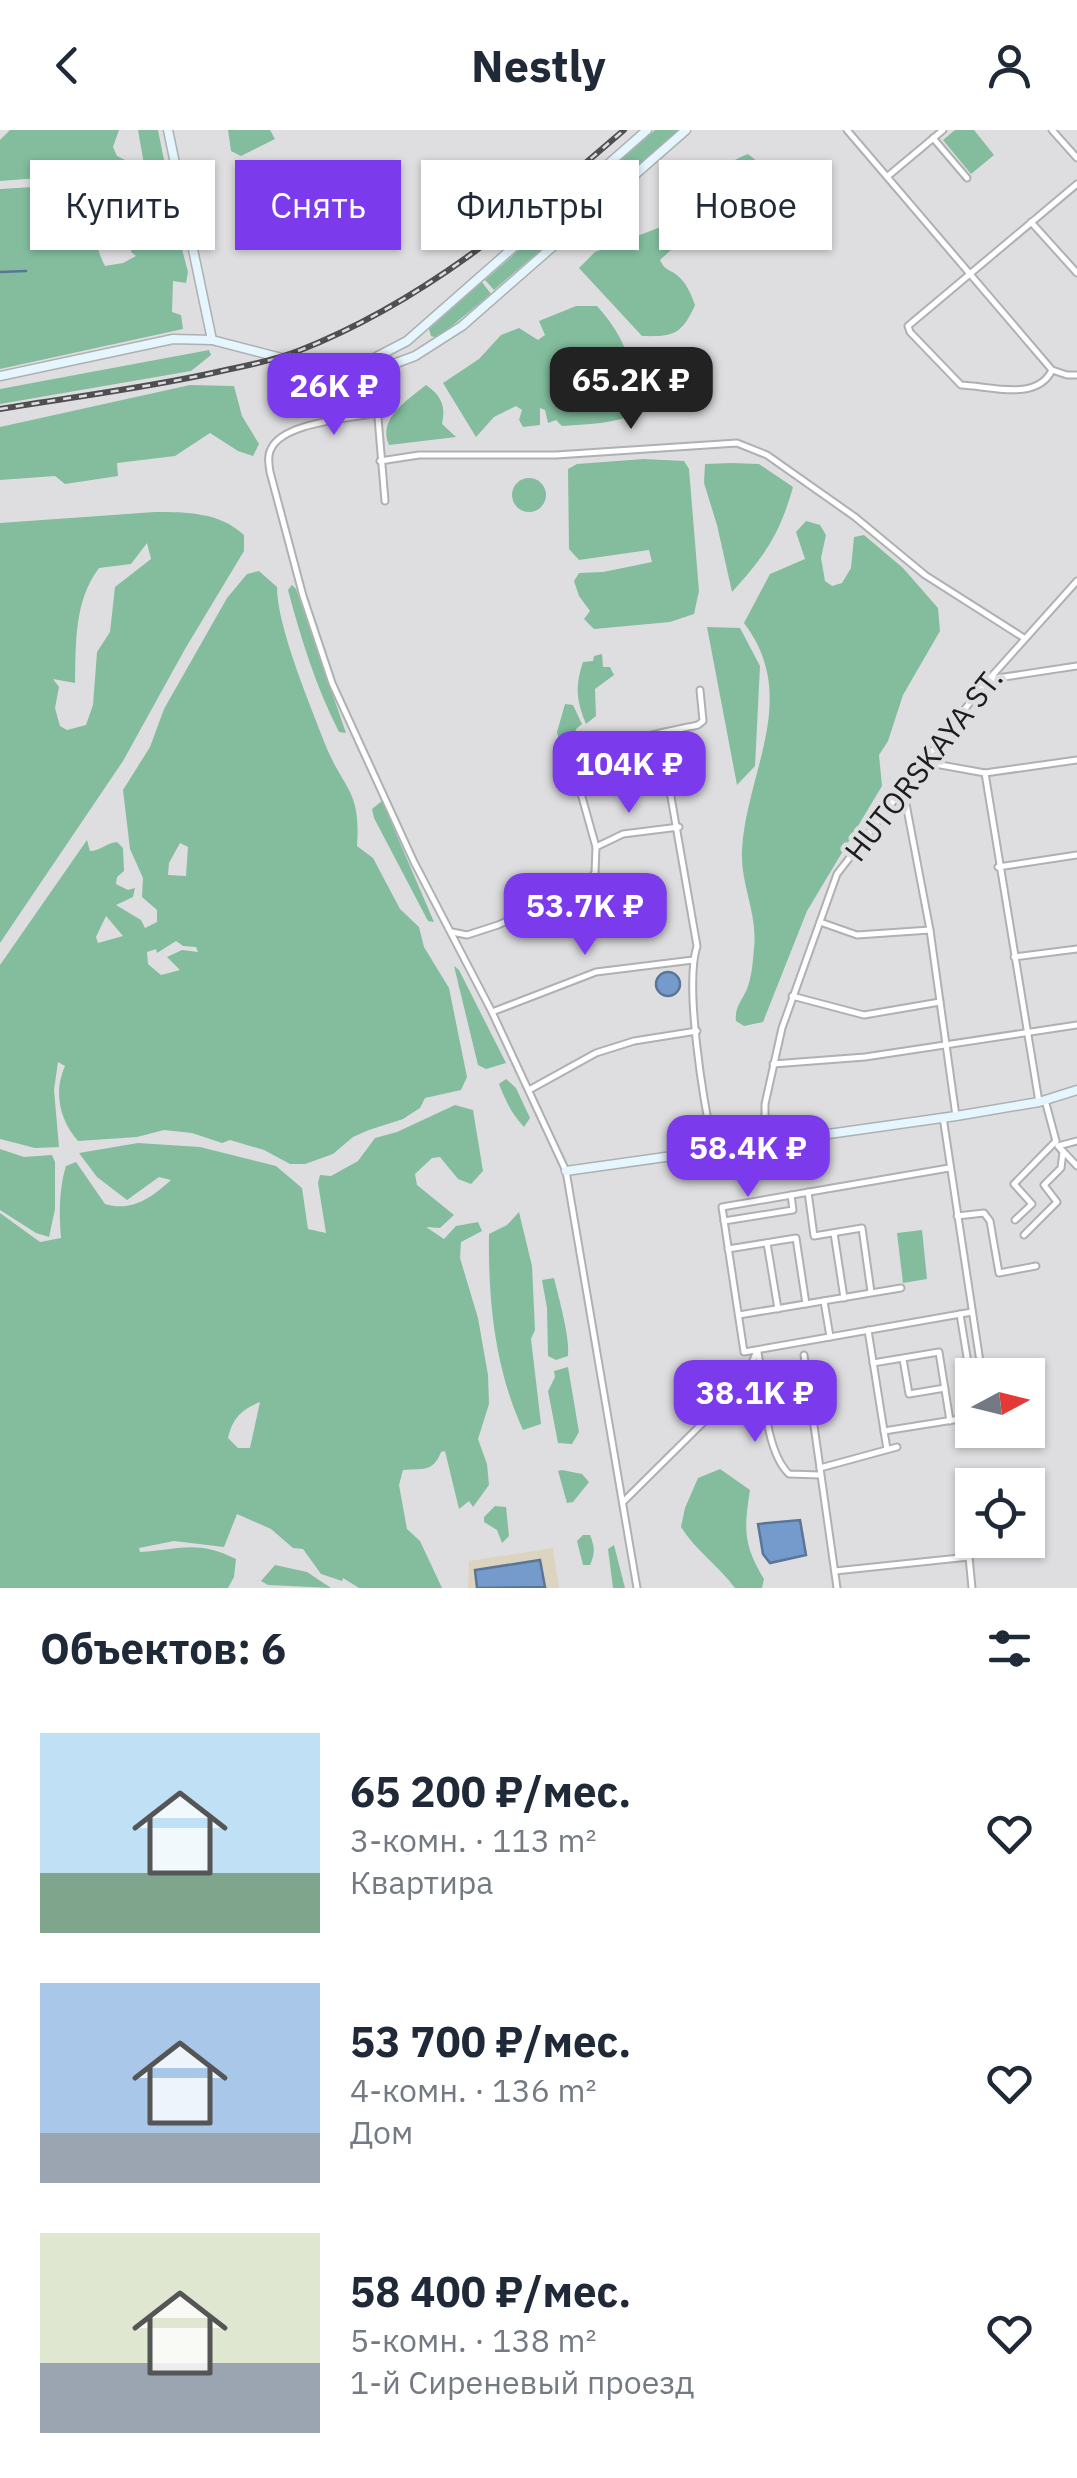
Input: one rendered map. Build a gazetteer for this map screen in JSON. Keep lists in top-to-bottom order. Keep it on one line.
{"streets":{"street":["HUTORSKAYA ST."]},"north":"right","page":{"header":"Nestly","chip":["Купить","Снять","Фильтры","Новое"],"price":["65.2K ₽","26K ₽","104K ₽","53.7K ₽","58.4K ₽","38.1K ₽"],"heading":"Объектов: 6","list":[{"name":"65 200 ₽/мес.","note":"3-комн. · 113 m² · Квартира"},{"name":"53 700 ₽/мес.","note":"4-комн. · 136 m² · Дом"},{"name":"58 400 ₽/мес.","note":"5-комн. · 138 m² · 1-й Сиреневый проезд"}]}}
